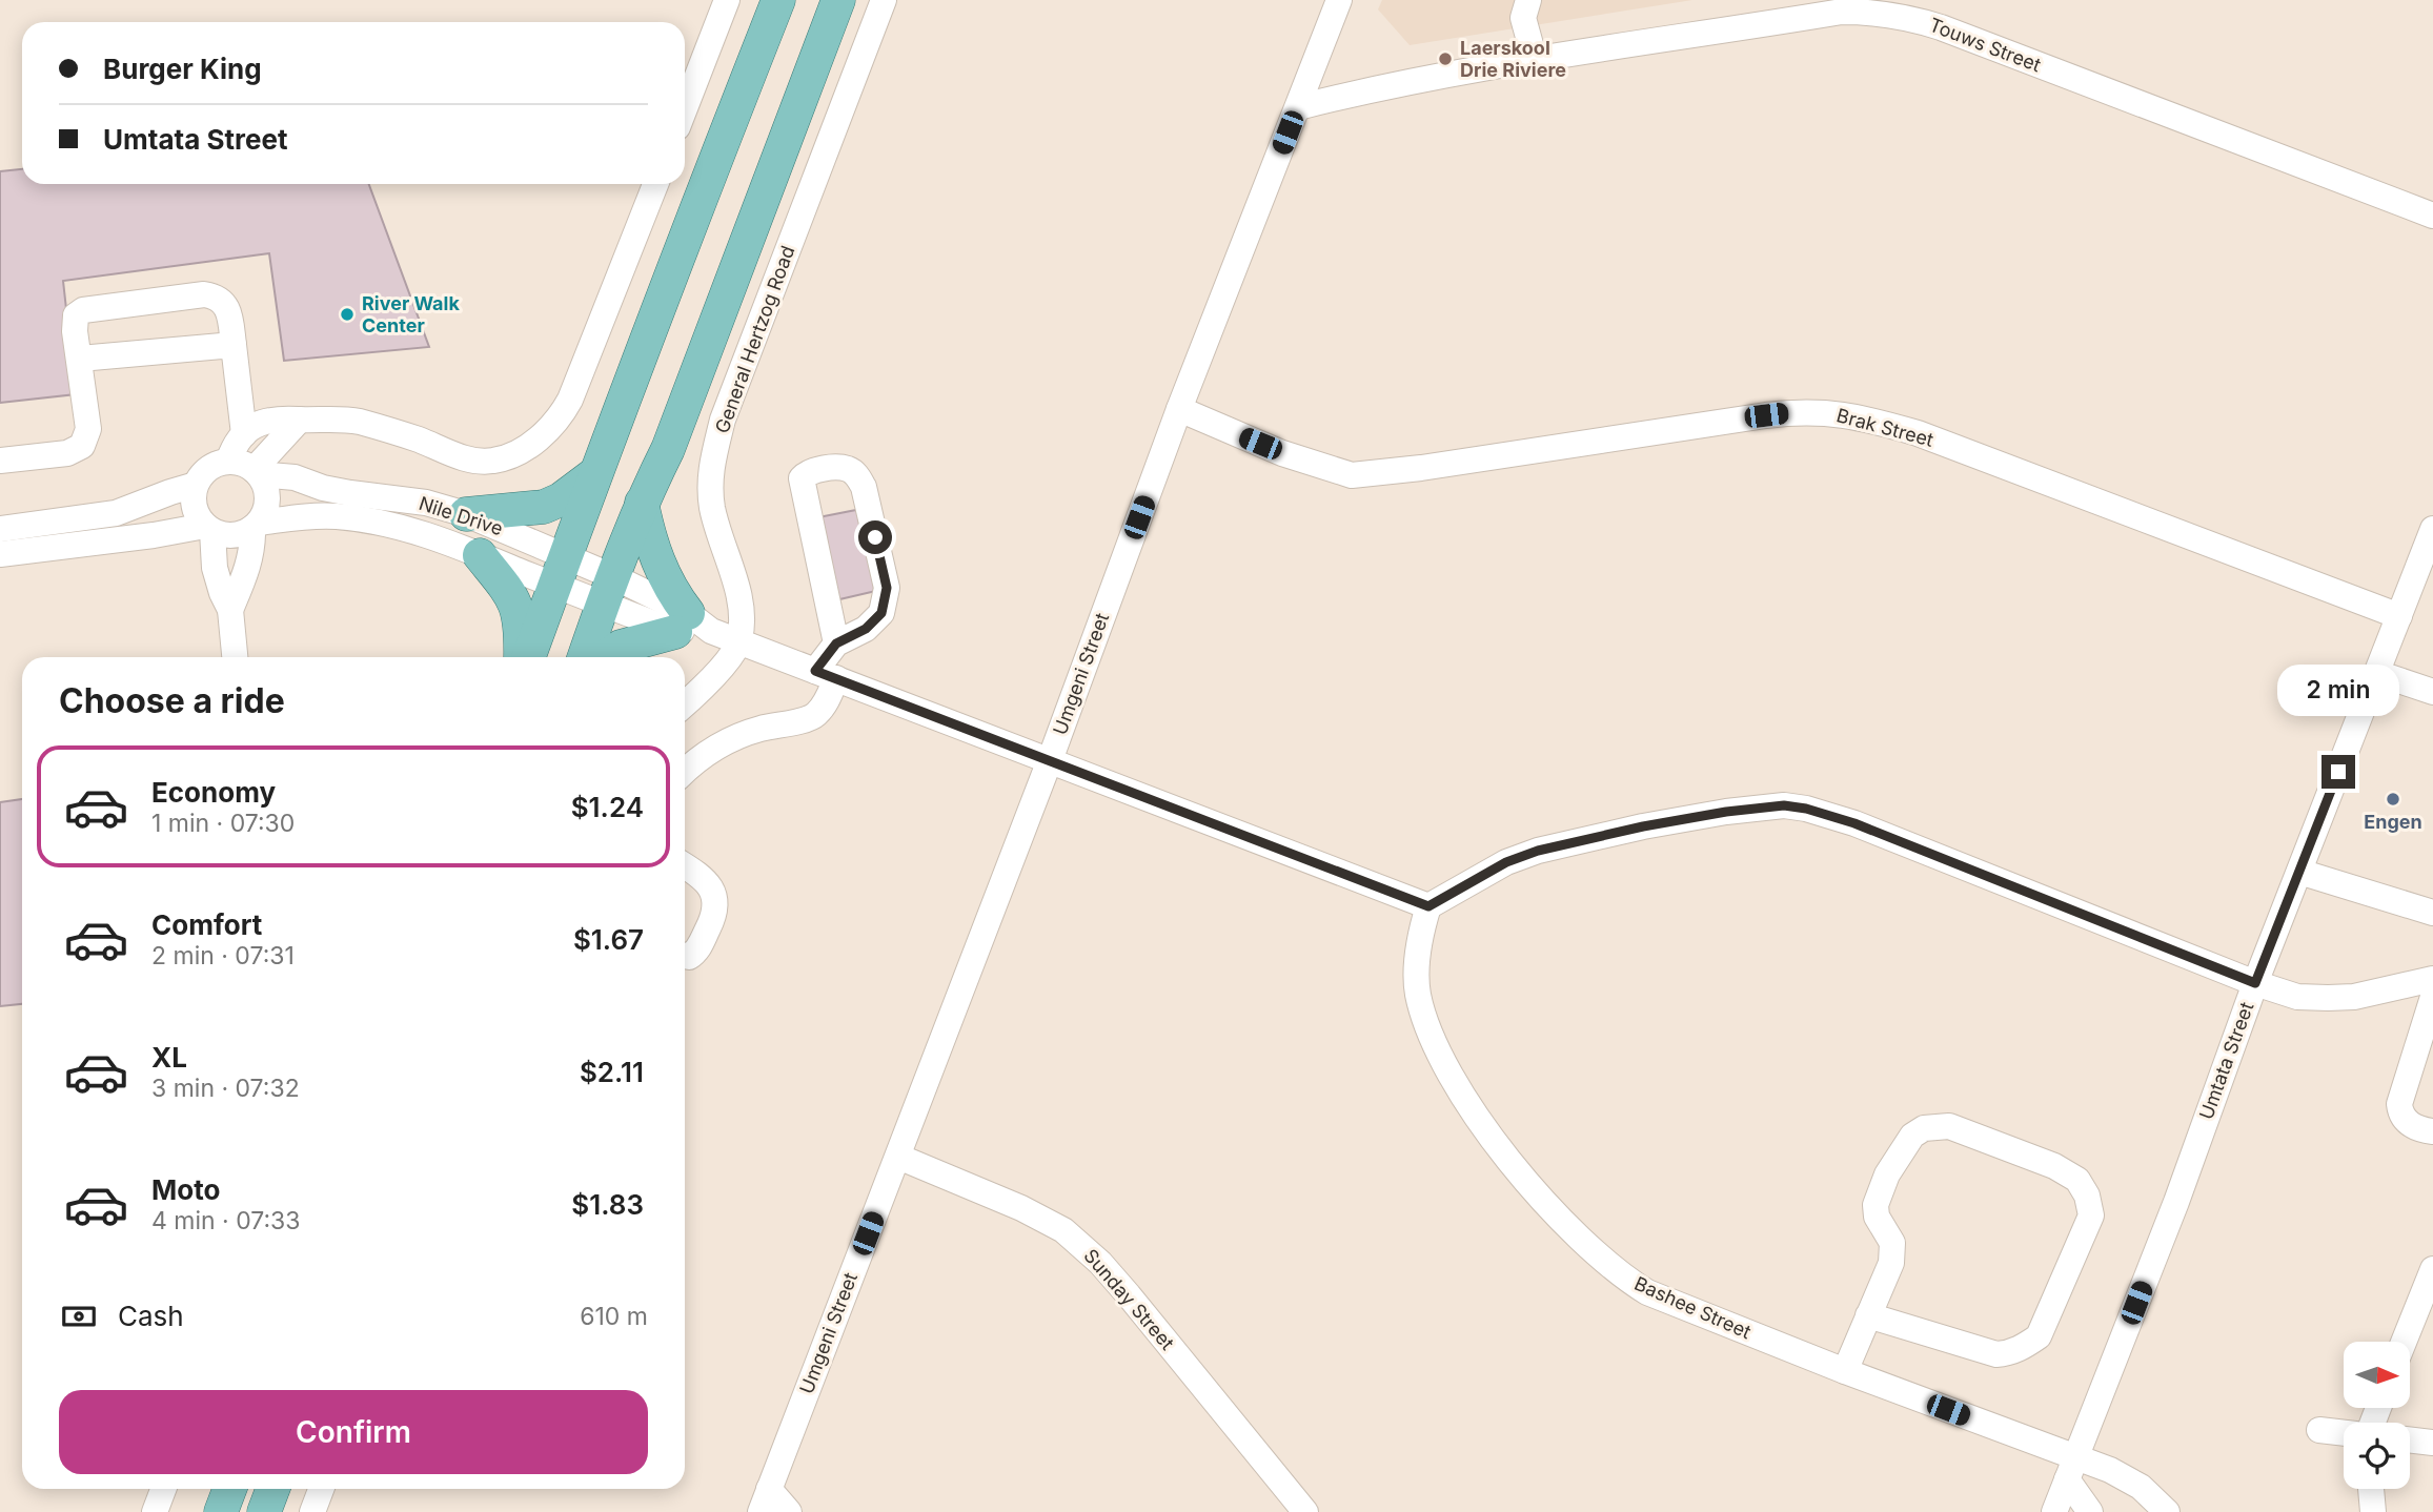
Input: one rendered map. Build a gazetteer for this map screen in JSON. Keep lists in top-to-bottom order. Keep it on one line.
{"streets":{"street":["Touws Street","General Hertzog Road","Brak Street","Nile Drive","Umgeni Street","Umtata Street","Sunday Street","Bashee Street"]},"crossings":[["Touws Street","Umgeni Street"],["Brak Street","Umgeni Street"],["Brak Street","Umtata Street"],["Umgeni Street","Sunday Street"],["Umtata Street","Bashee Street"]],"places":["Laerskool Drie Riviere","River Walk Center","Engen"],"north":"right","page":{"banner":["Burger King","Umtata Street"],"heading":"Choose a ride","bubble":"2 min","list":[{"name":"Economy","note":"1 min · 07:30","value":"$1.24"},{"name":"Comfort","note":"2 min · 07:31","value":"$1.67"},{"name":"XL","note":"3 min · 07:32","value":"$2.11"},{"name":"Moto","note":"4 min · 07:33","value":"$1.83"}],"pay":["Cash","610 m"],"buttons":"Confirm"}}
